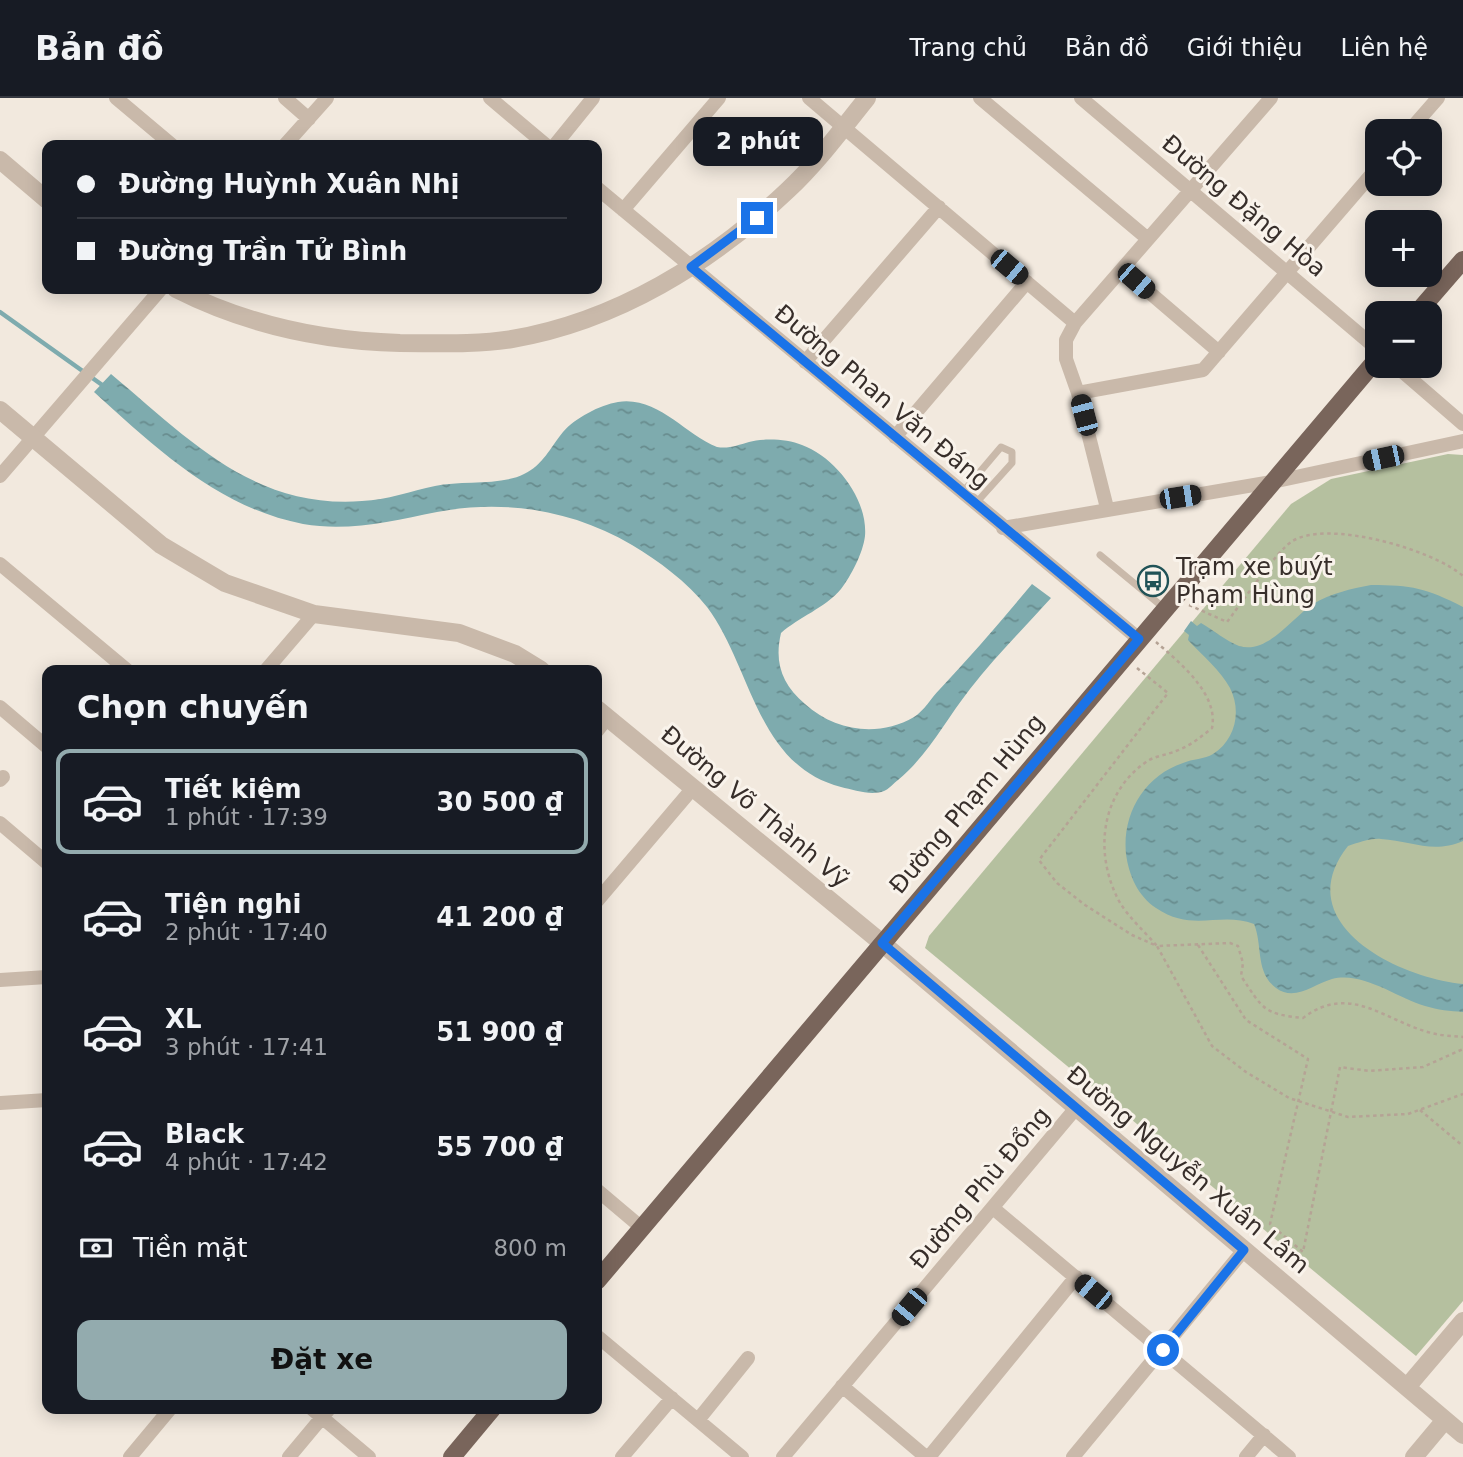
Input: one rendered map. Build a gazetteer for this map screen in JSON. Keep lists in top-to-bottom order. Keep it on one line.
{"streets":{"main road":["Đường Phạm Hùng"],"street":["Đường Đặng Hòa","Đường Phan Văn Đáng","Đường Võ Thành Vỹ","Đường Nguyễn Xuân Lâm","Đường Phù Đổng"]},"crossings":[["Đường Phan Văn Đáng","Đường Phạm Hùng"],["Đường Phạm Hùng","Đường Võ Thành Vỹ"],["Đường Phạm Hùng","Đường Nguyễn Xuân Lâm"],["Đường Võ Thành Vỹ","Đường Nguyễn Xuân Lâm"],["Đường Nguyễn Xuân Lâm","Đường Phù Đổng"]],"places":{"bus stop":["Trạm xe buýt Phạm Hùng"]},"page":{"header":"Bản đồ","nav":["Trang chủ","Bản đồ","Giới thiệu","Liên hệ"],"bubble":"2 phút","map_buttons":["+","−"],"banner":["Đường Huỳnh Xuân Nhị","Đường Trần Tử Bình"],"heading":"Chọn chuyến","list":[{"name":"Tiết kiệm","note":"1 phút · 17:39","value":"30 500 ₫"},{"name":"Tiện nghi","note":"2 phút · 17:40","value":"41 200 ₫"},{"name":"XL","note":"3 phút · 17:41","value":"51 900 ₫"},{"name":"Black","note":"4 phút · 17:42","value":"55 700 ₫"}],"pay":["Tiền mặt","800 m"],"buttons":"Đặt xe"}}
